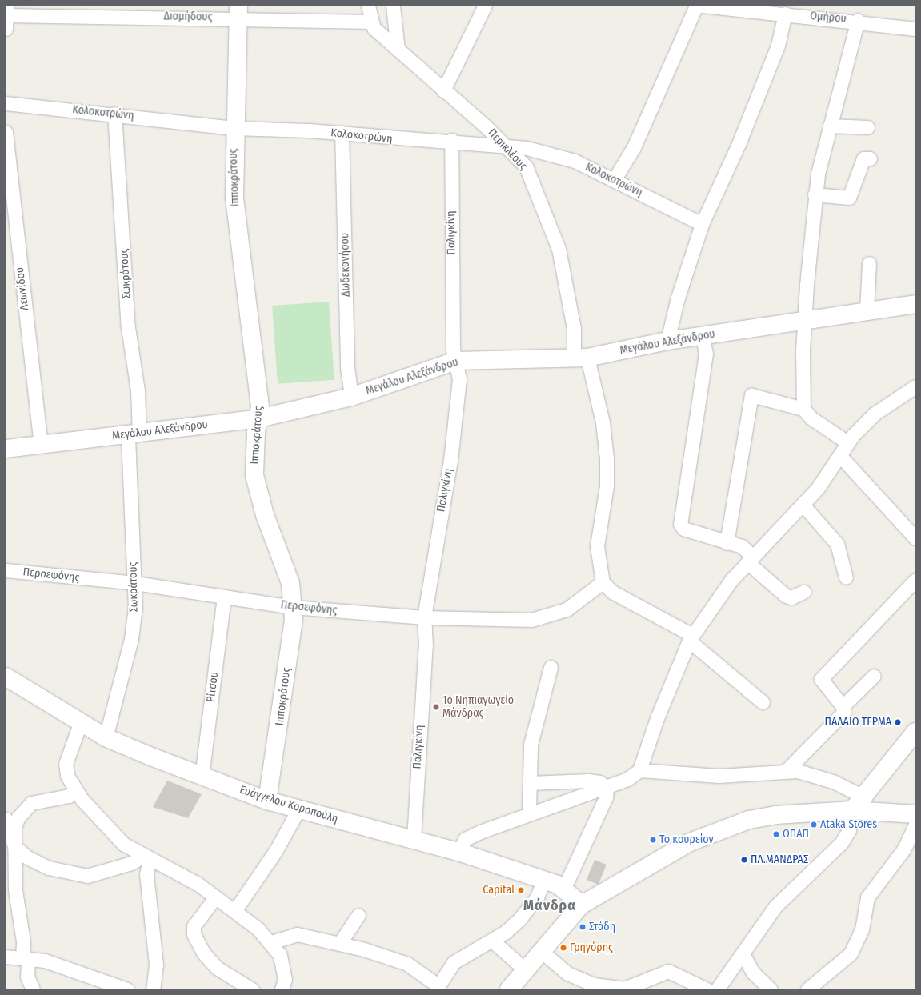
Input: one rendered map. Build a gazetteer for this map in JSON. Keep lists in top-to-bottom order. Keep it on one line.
{"streets":{"street":["Διομήδους","Ομήρου","Κολοκοτρώνη","Περικλέους","Ιπποκράτους","Παλιγκίνη","Δωδεκανήσου","Σωκράτους","Λεωνίδου","Μεγάλου Αλεξάνδρου","Περσεφόνης","Ρίτσου","Ευάγγελου Κοροπούλη"]},"crossings":[["Διομήδους","Περικλέους"],["Διομήδους","Ιπποκράτους"],["Κολοκοτρώνη","Περικλέους"],["Κολοκοτρώνη","Ιπποκράτους"],["Κολοκοτρώνη","Παλιγκίνη"],["Κολοκοτρώνη","Δωδεκανήσου"],["Κολοκοτρώνη","Σωκράτους"],["Περικλέους","Μεγάλου Αλεξάνδρου"],["Περικλέους","Περσεφόνης"],["Ιπποκράτους","Μεγάλου Αλεξάνδρου"],["Ιπποκράτους","Περσεφόνης"],["Ιπποκράτους","Ευάγγελου Κοροπούλη"],["Παλιγκίνη","Μεγάλου Αλεξάνδρου"],["Παλιγκίνη","Περσεφόνης"],["Παλιγκίνη","Ευάγγελου Κοροπούλη"],["Δωδεκανήσου","Μεγάλου Αλεξάνδρου"],["Σωκράτους","Μεγάλου Αλεξάνδρου"],["Σωκράτους","Περσεφόνης"],["Σωκράτους","Ευάγγελου Κοροπούλη"],["Λεωνίδου","Μεγάλου Αλεξάνδρου"],["Περσεφόνης","Ρίτσου"],["Ρίτσου","Ευάγγελου Κοροπούλη"]],"districts":["Μάνδρα"],"places":["1ο Νηπιαγωγείο Μάνδρας","ΠΑΛΑΙΟ ΤΕΡΜΑ","Ataka Stores","ΟΠΑΠ","Το κουρείον","ΠΛ.ΜΑΝΔΡΑΣ","Capital","Στάδη","Γρηγόρης"]}
